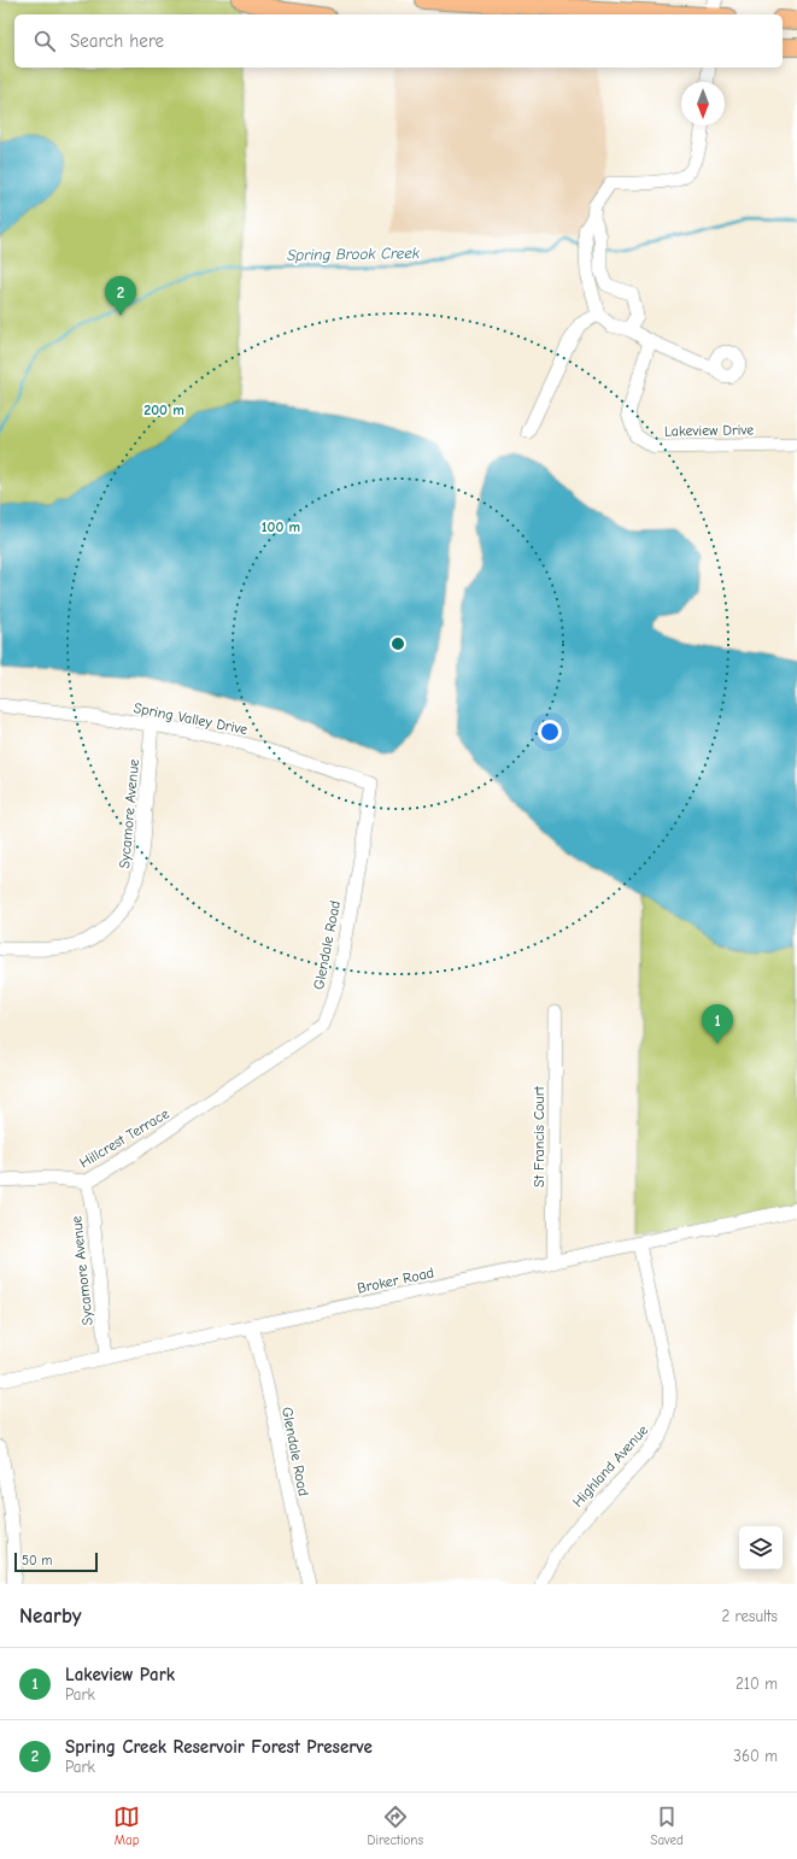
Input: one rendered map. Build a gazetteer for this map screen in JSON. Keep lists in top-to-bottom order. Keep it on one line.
{"streets":{"street":["Lakeview Drive","Spring Valley Drive","Sycamore Avenue","Glendale Road","St Francis Court","Hillcrest Terrace","Broker Road","Highland Avenue"]},"crossings":[["Spring Valley Drive","Sycamore Avenue"],["Spring Valley Drive","Glendale Road"],["Sycamore Avenue","Hillcrest Terrace"],["Sycamore Avenue","Broker Road"],["Glendale Road","Hillcrest Terrace"],["Glendale Road","Broker Road"],["St Francis Court","Broker Road"],["Broker Road","Highland Avenue"]],"water":["Spring Brook Creek"],"scale_bar":"50 m","north":"bottom","page":{"search":"Search here","pins":["2","1"],"scale":"50 m","heading":["Nearby","2 results"],"list":[{"mark":"1","name":"Lakeview Park","note":"Park","value":"210 m"},{"mark":"2","name":"Spring Creek Reservoir Forest Preserve","note":"Park","value":"360 m"}],"nav":["Map","Directions","Saved"]},"rings":["200 m","100 m"]}
